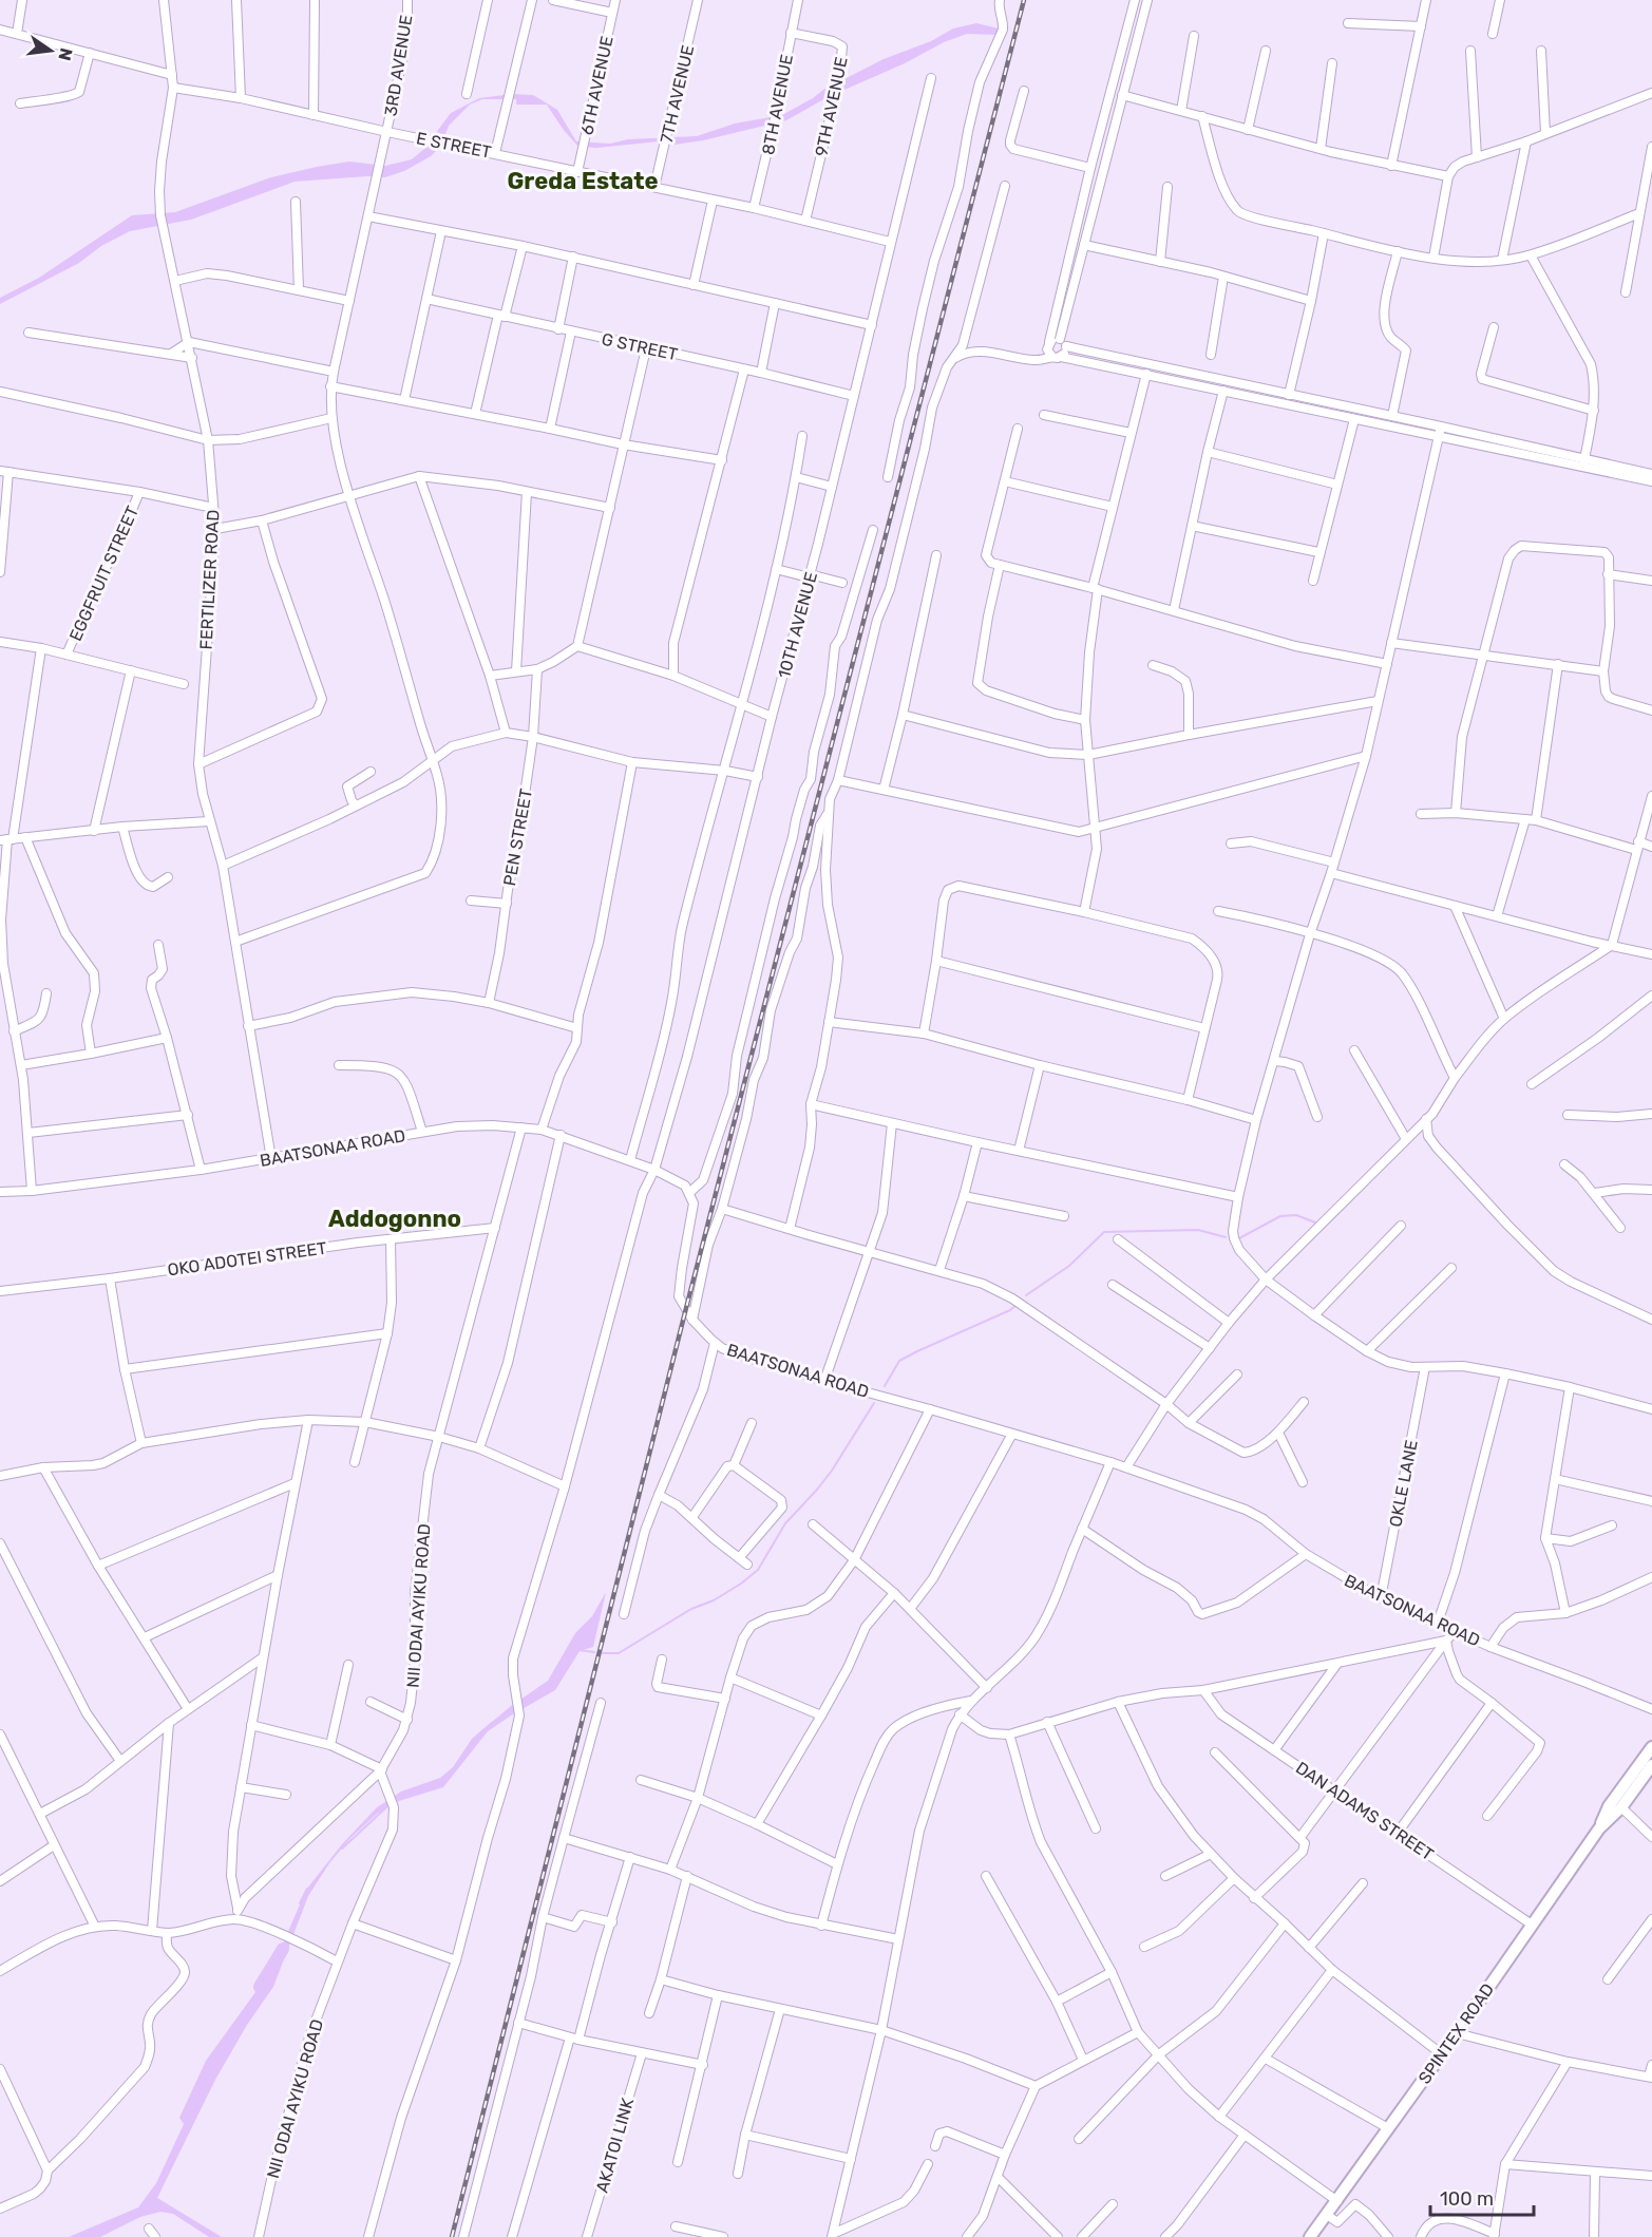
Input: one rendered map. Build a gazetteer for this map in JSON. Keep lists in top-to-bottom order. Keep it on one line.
{"streets":{"main road":["SPINTEX ROAD"],"street":["3RD AVENUE","6TH AVENUE","7TH AVENUE","8TH AVENUE","9TH AVENUE","E STREET","G STREET","EGGFRUIT STREET","FERTILIZER ROAD","10TH AVENUE","PEN STREET","BAATSONAA ROAD","OKO ADOTEI STREET","OKLE LANE","NII ODAI AYIKU ROAD","DAN ADAMS STREET","AKATOI LINK"]},"crossings":[["3RD AVENUE","E STREET"],["3RD AVENUE","FERTILIZER ROAD"],["6TH AVENUE","E STREET"],["7TH AVENUE","E STREET"],["8TH AVENUE","9TH AVENUE"],["8TH AVENUE","E STREET"],["9TH AVENUE","E STREET"],["E STREET","FERTILIZER ROAD"],["E STREET","10TH AVENUE"],["G STREET","10TH AVENUE"],["FERTILIZER ROAD","BAATSONAA ROAD"],["10TH AVENUE","BAATSONAA ROAD"],["BAATSONAA ROAD","OKLE LANE"],["BAATSONAA ROAD","NII ODAI AYIKU ROAD"],["OKO ADOTEI STREET","NII ODAI AYIKU ROAD"],["DAN ADAMS STREET","SPINTEX ROAD"]],"districts":["Greda Estate","Addogonno"],"scale_bar":"100 m","north":"right"}
